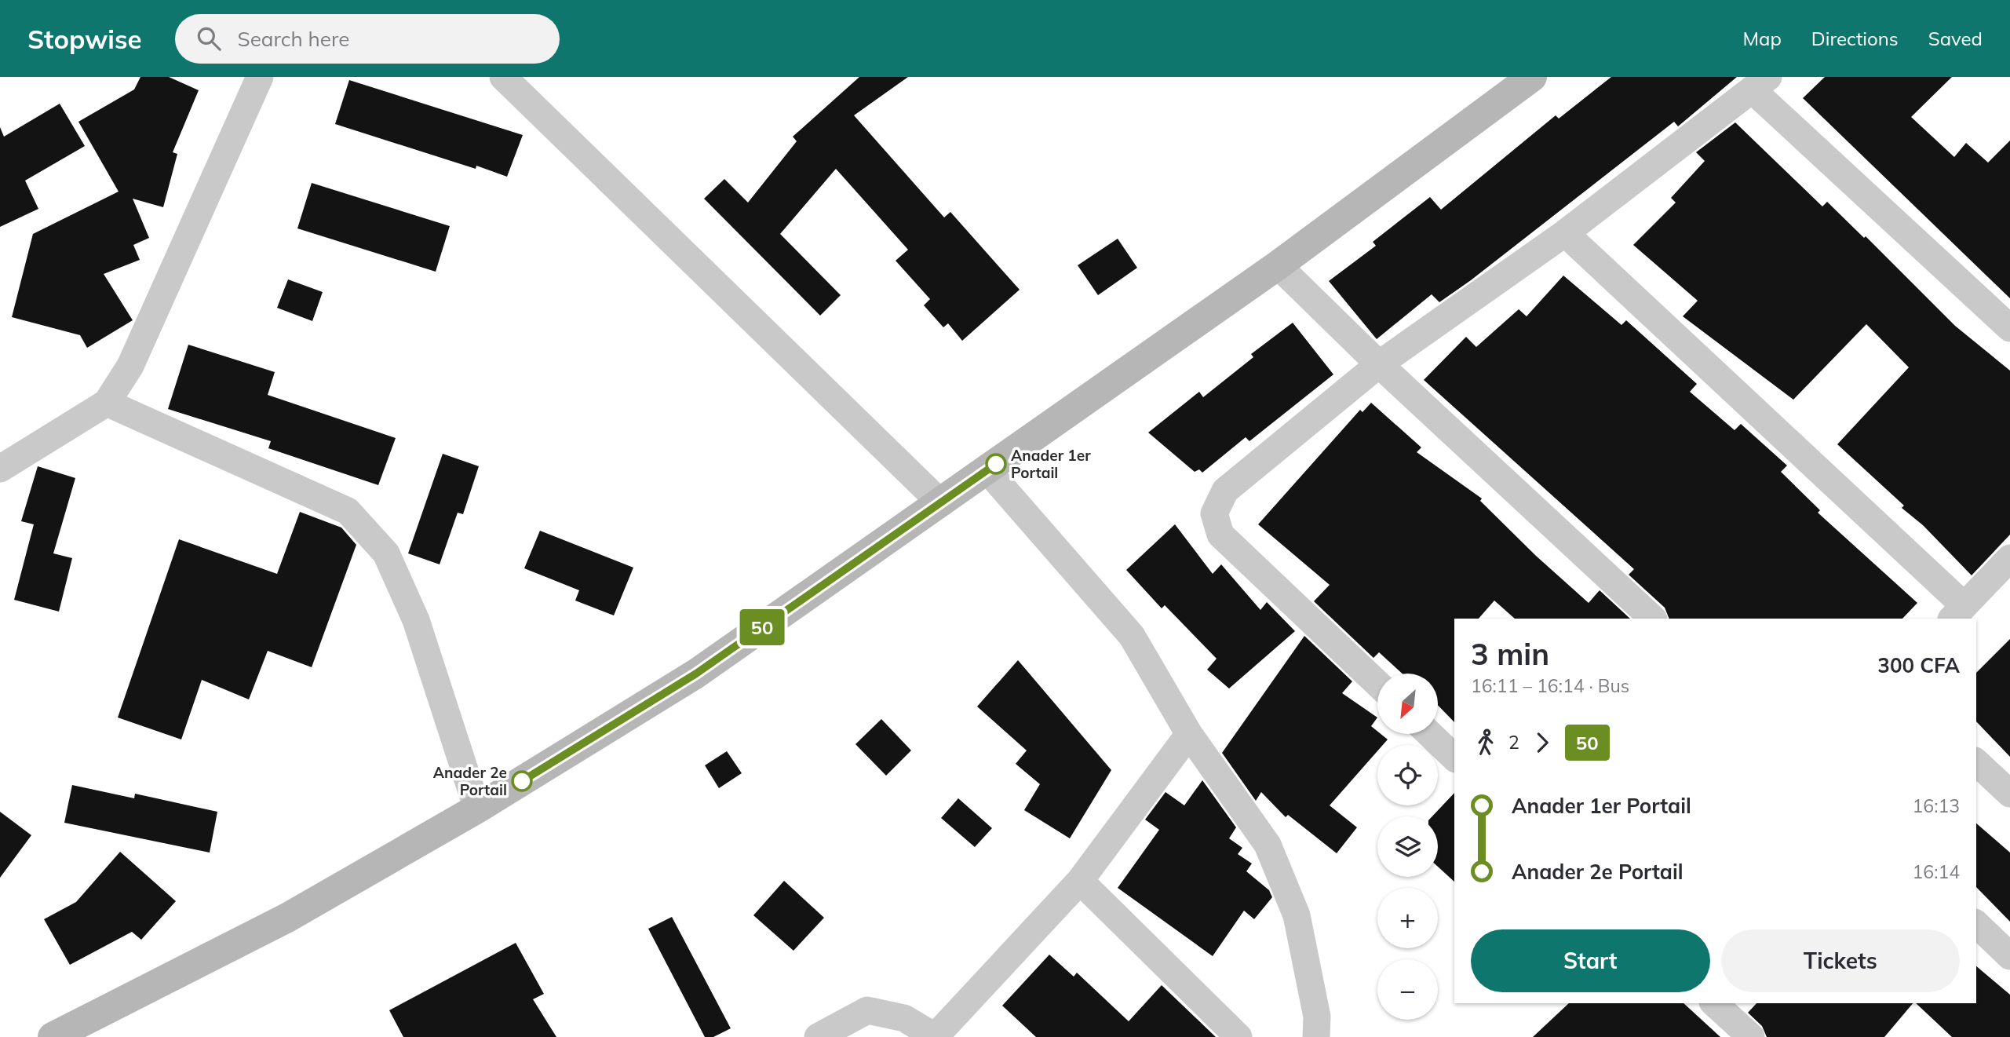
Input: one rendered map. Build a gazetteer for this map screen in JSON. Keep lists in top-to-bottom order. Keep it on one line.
{"places":["Anader 1er Portail","Anader 2e Portail"],"lines":["bus line 50"],"north":"bottom left","page":{"header":"Stopwise","search":"Search here","nav":["Map","Directions","Saved"],"on_map":"50","heading":["3 min","16:11 – 16:14 · Bus","300 CFA"],"map_buttons":["+","−"],"legs":["2","50"],"list":[{"name":"Anader 1er Portail","value":"16:13"},{"name":"Anader 2e Portail","value":"16:14"}],"buttons":["Start","Tickets"]}}
